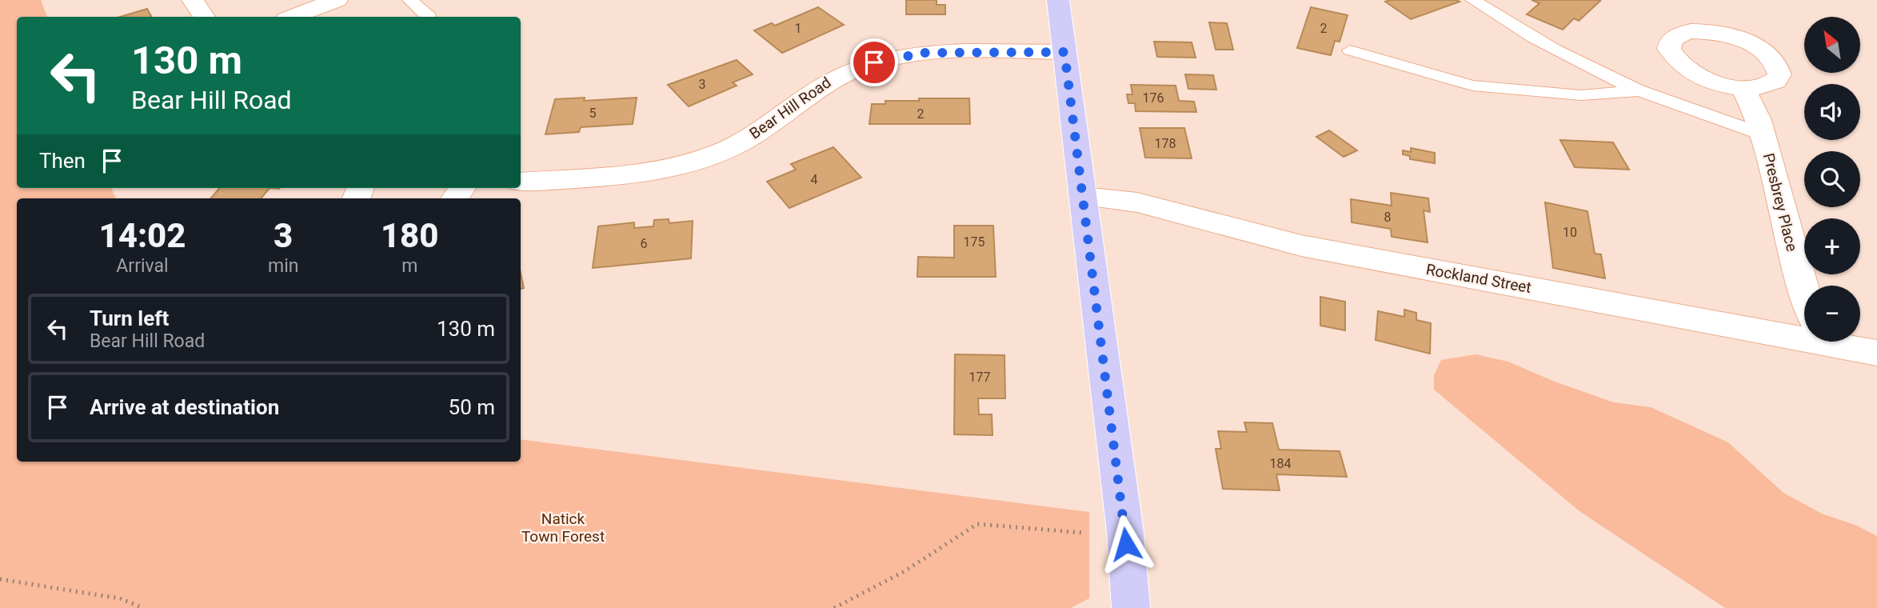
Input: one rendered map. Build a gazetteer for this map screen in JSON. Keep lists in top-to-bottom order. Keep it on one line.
{"streets":{"street":["Bear Hill Road","Presbrey Place","Rockland Street"]},"parks":["Natick Town Forest"],"house_numbers":["1","2","3","176","5","2","178","4","8","10","175","6","177","184"],"north":"top left","page":{"map_buttons":["+","−"],"turn":["130 m","Bear Hill Road"],"then":"Then","eta":["14:02","Arrival","3","min","180","m"],"list":[{"name":"Turn left","note":"Bear Hill Road","value":"130 m"},{"name":"Arrive at destination","value":"50 m"}]}}
